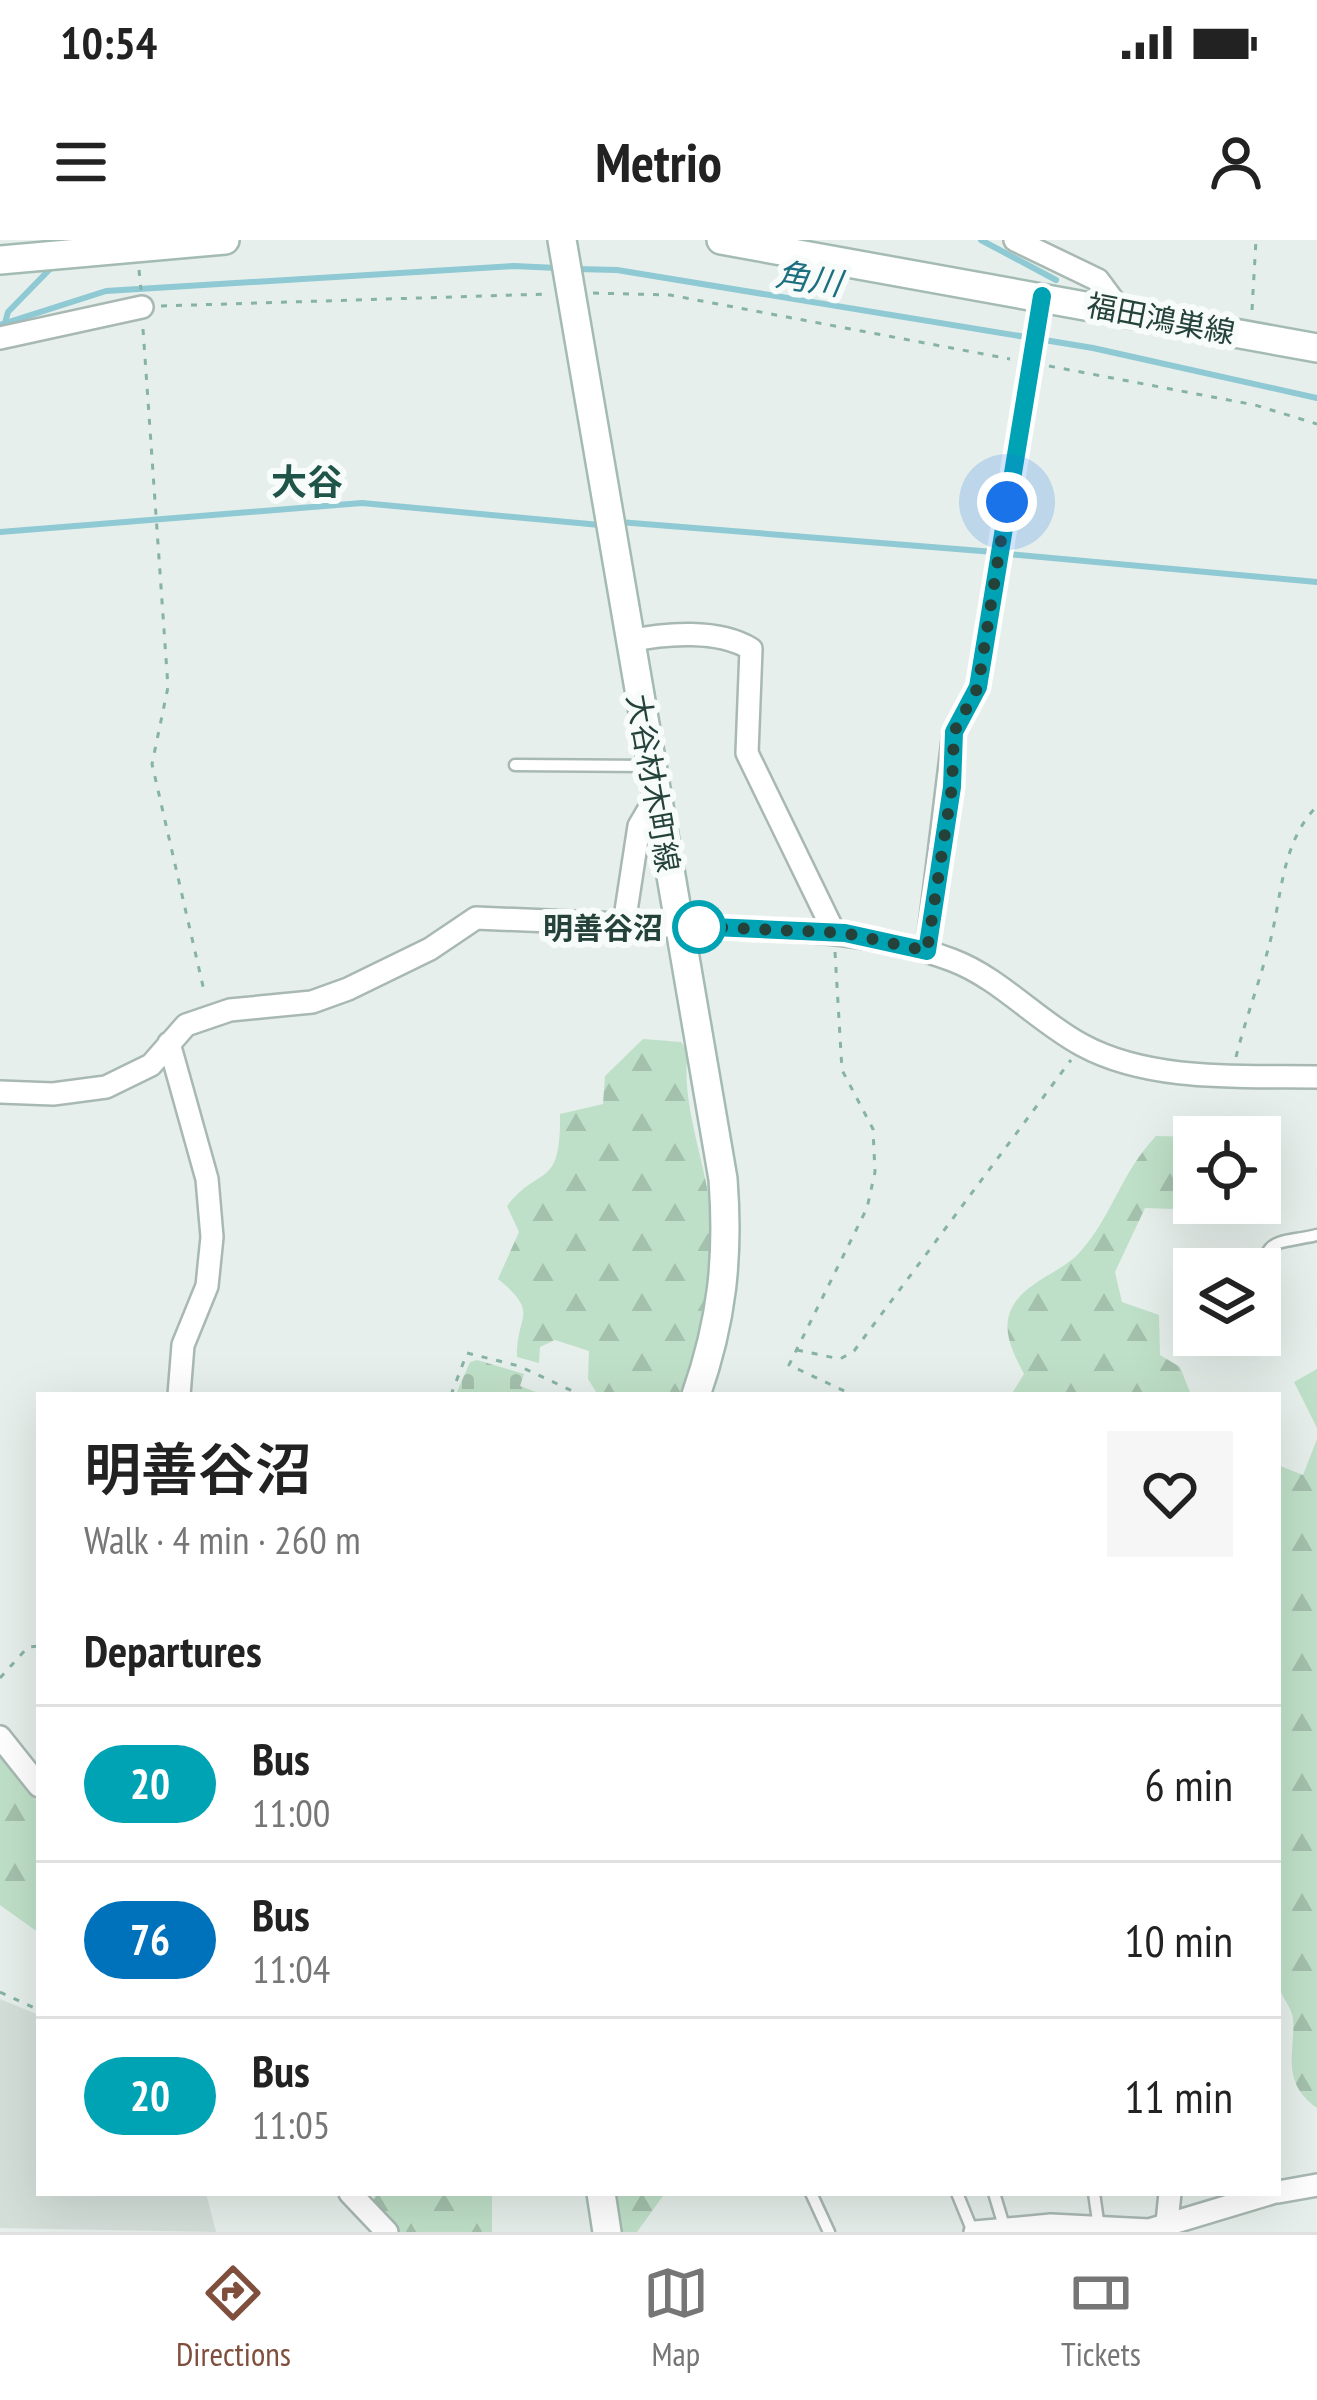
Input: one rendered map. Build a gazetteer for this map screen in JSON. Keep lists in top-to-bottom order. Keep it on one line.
{"streets":{"main road":["福田鴻巣線","大谷材木町線"]},"districts":["大谷"],"water":["角川"],"places":["明善谷沼"],"lines":["bus line 20"],"page":{"status":"10:54","header":"Metrio","heading":[["明善谷沼","Walk · 4 min · 260 m"],"Departures"],"list":[{"mark":"20","name":"Bus","note":"11:00","value":"6 min"},{"mark":"76","name":"Bus","note":"11:04","value":"10 min"},{"mark":"20","name":"Bus","note":"11:05","value":"11 min"}],"tabs":["Directions","Map","Tickets"]}}
